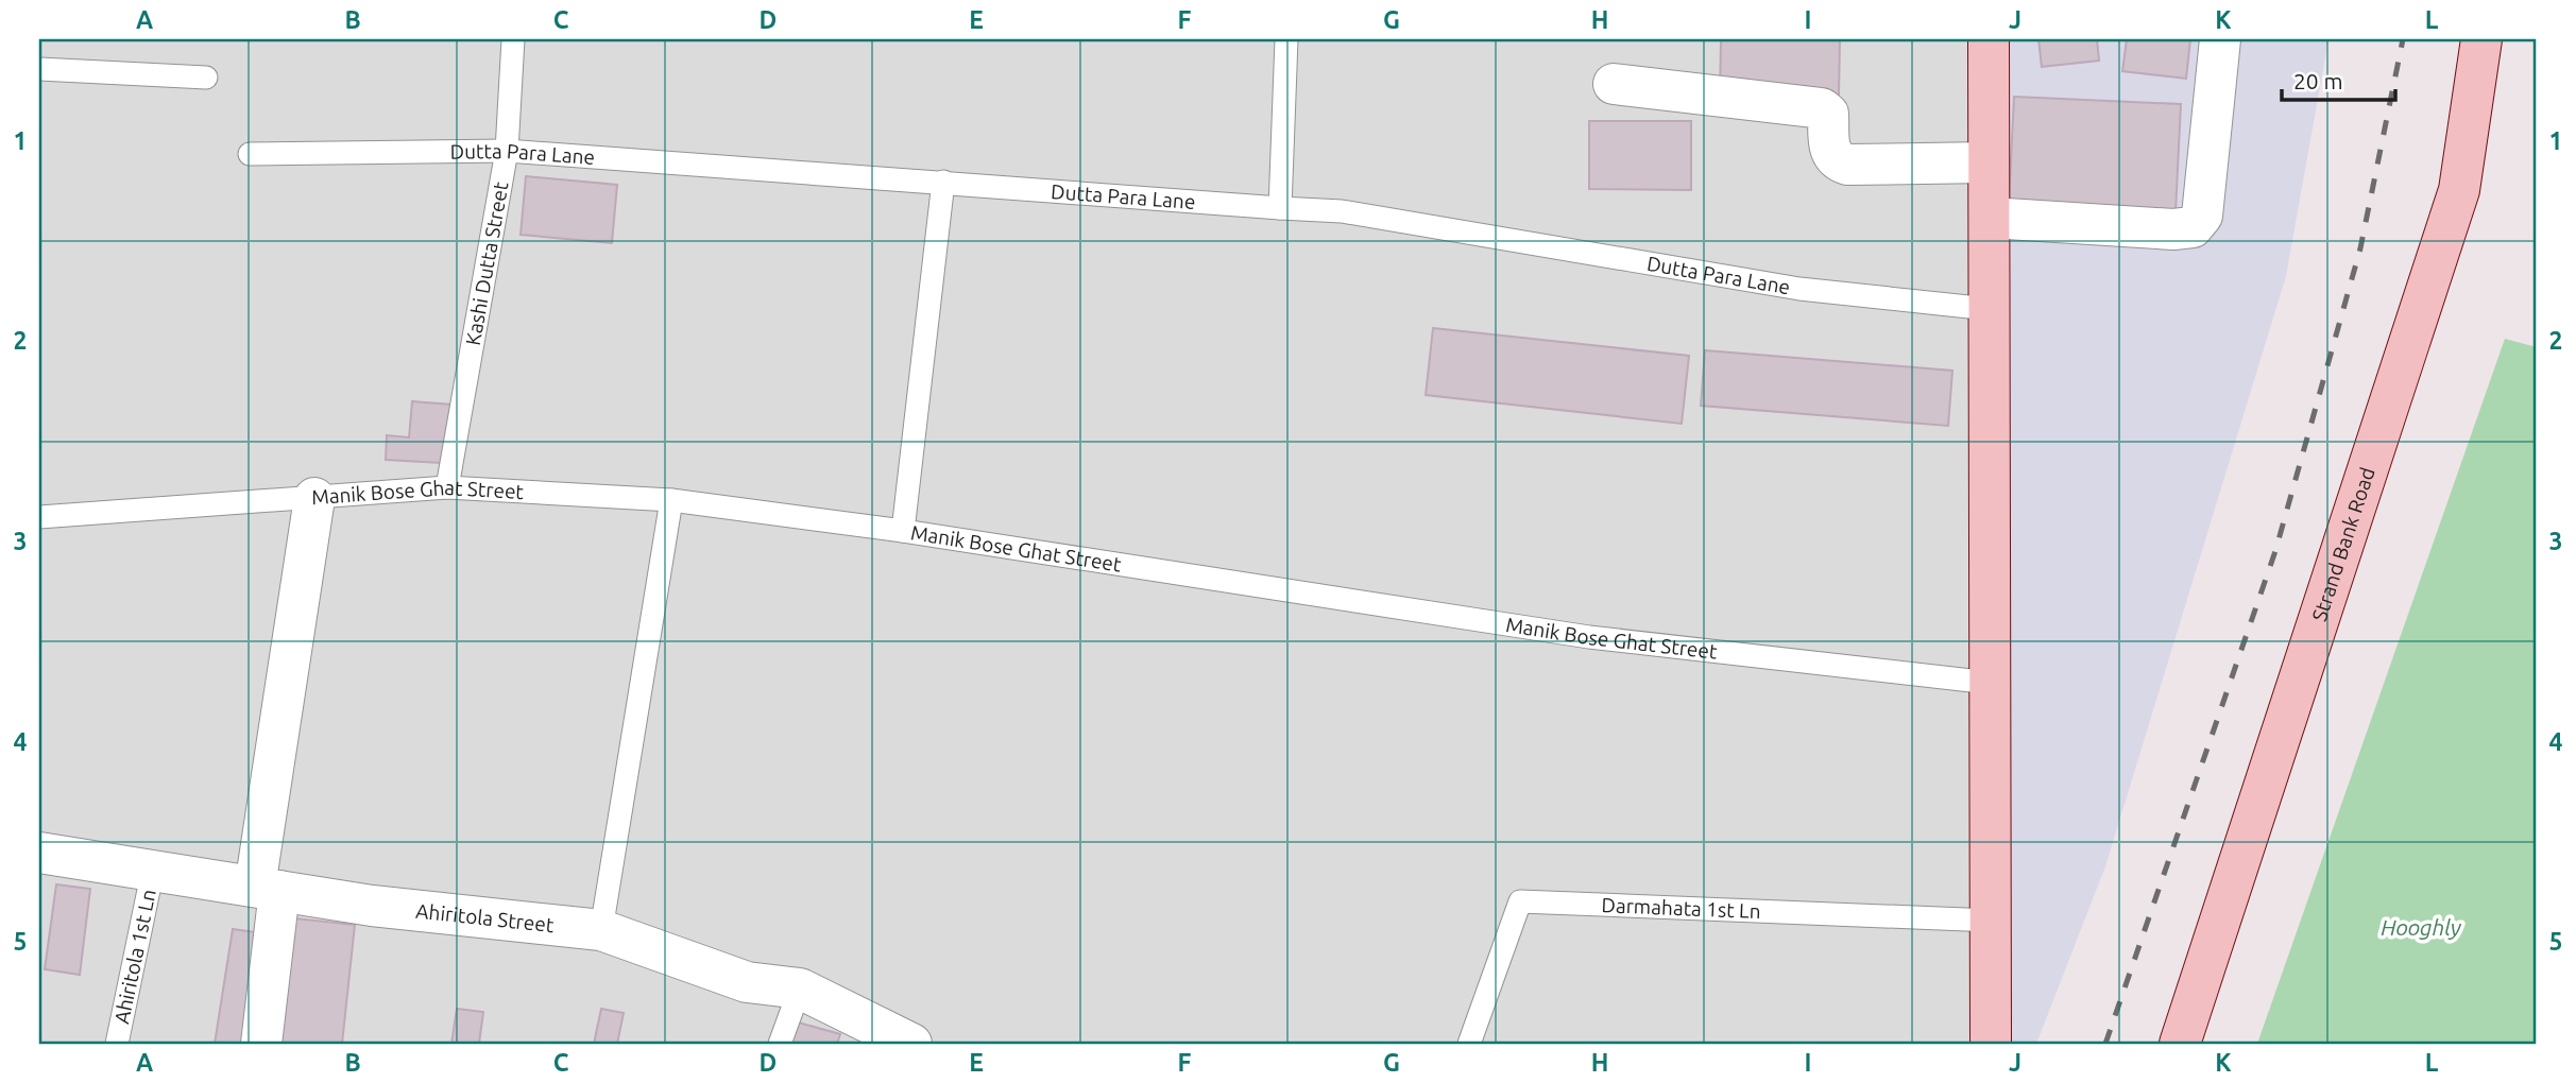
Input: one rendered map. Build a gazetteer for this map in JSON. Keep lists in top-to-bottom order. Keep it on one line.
{"streets":{"main road":["Strand Bank Road"],"street":["Ahiritola Street"],"lane":["Dutta Para Lane","Kashi Dutta Street","Manik Bose Ghat Street","Darmahata 1st Ln","Ahiritola 1st Ln"]},"crossings":[["Dutta Para Lane","Kashi Dutta Street"],["Kashi Dutta Street","Manik Bose Ghat Street"],["Ahiritola Street","Ahiritola 1st Ln"]],"water":["Hooghly"],"scale_bar":"20 m","grid":{"columns":["A","B","C","D","E","F","G","H","I","J","K","L"],"rows":["1","2","3","4","5"]}}
